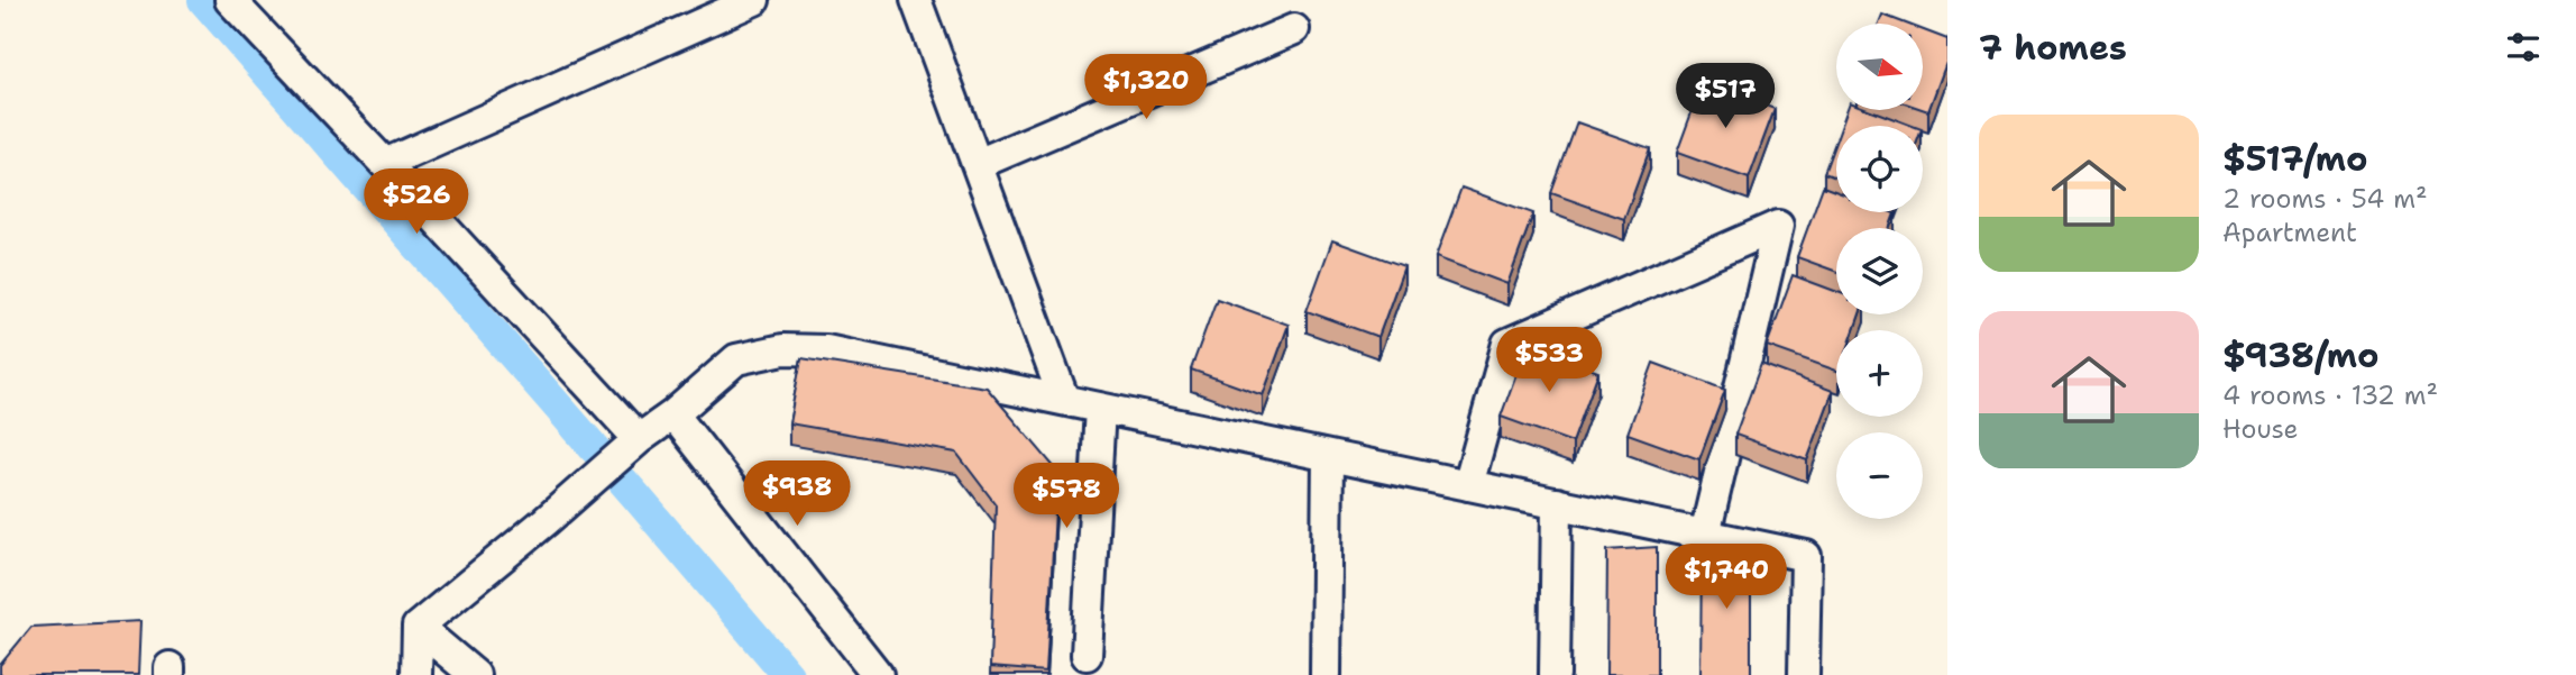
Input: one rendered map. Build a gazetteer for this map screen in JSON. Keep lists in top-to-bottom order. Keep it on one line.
{"north":"right","page":{"heading":"7 homes","map_buttons":["+","−"],"price":["$1,320","$517","$526","$533","$938","$578","$1,740"],"list":[{"name":"$517/mo","note":"2 rooms · 54 m² · Apartment"},{"name":"$938/mo","note":"4 rooms · 132 m² · House"}]}}
